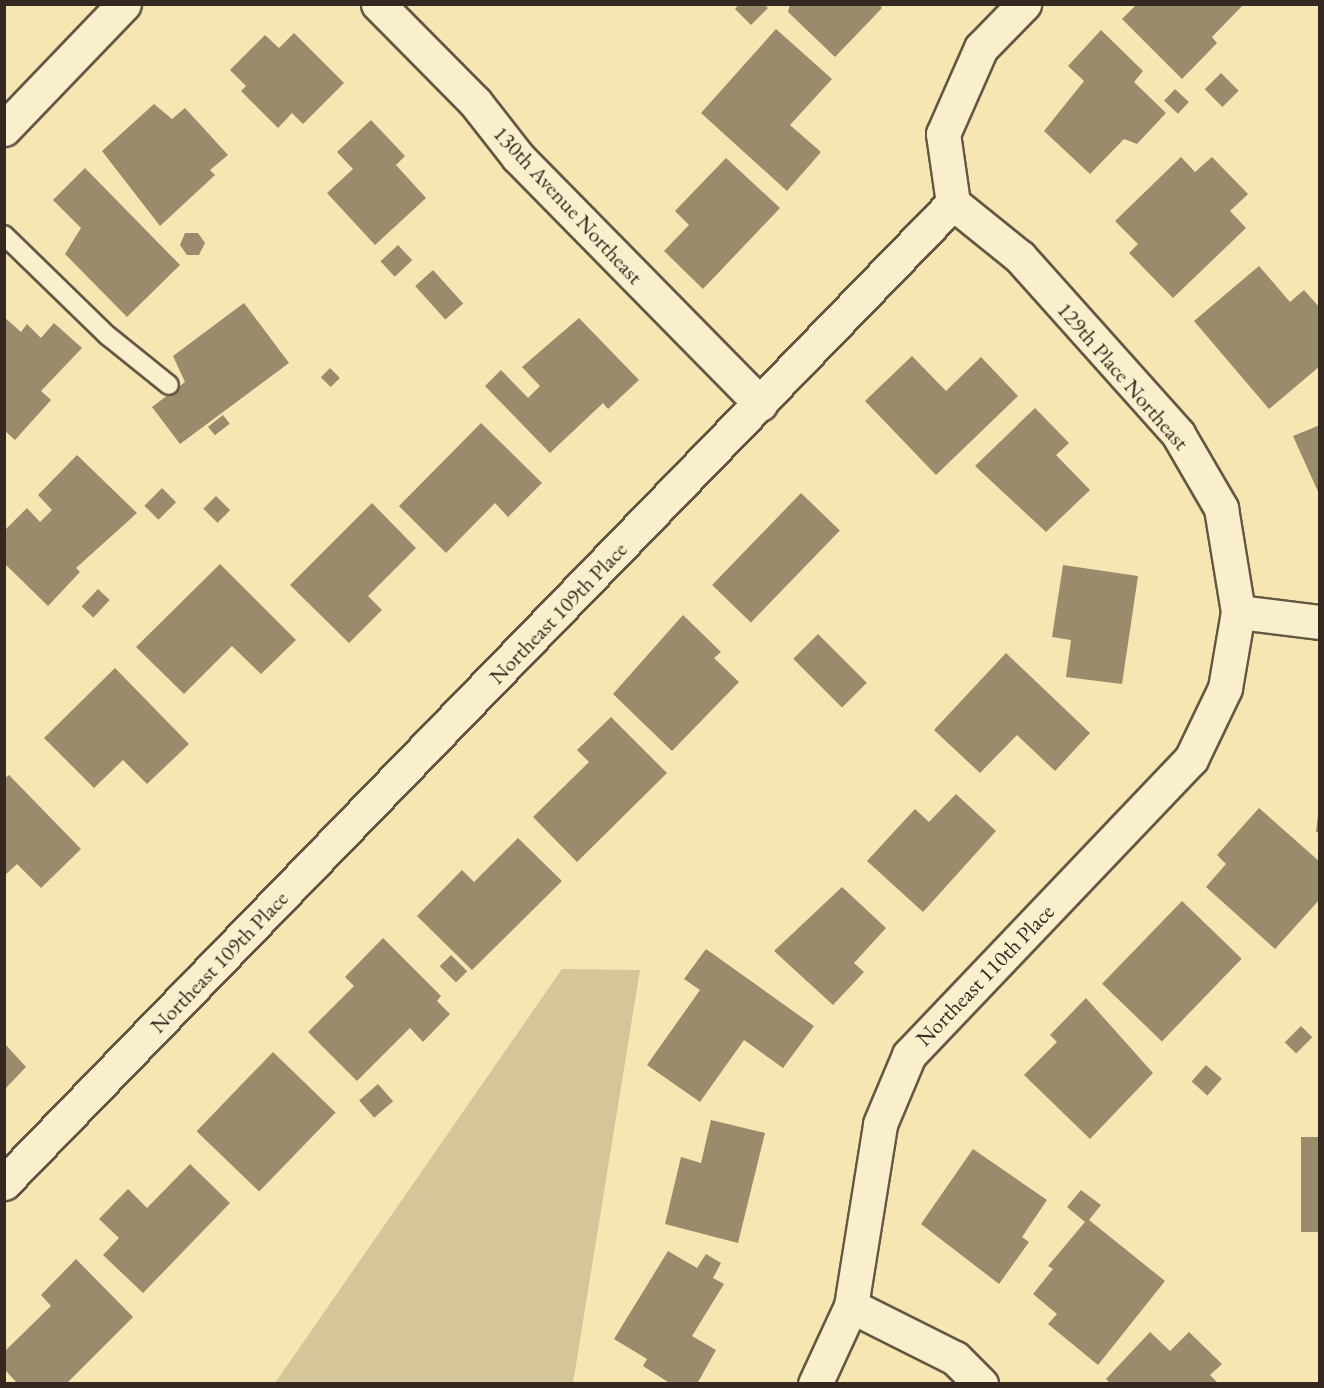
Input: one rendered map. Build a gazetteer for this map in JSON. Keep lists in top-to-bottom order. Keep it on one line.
{"streets":{"street":["130th Avenue Northeast","129th Place Northeast","Northeast 109th Place","Northeast 110th Place"]},"crossings":[["130th Avenue Northeast","Northeast 109th Place"],["129th Place Northeast","Northeast 109th Place"],["129th Place Northeast","Northeast 110th Place"]]}
